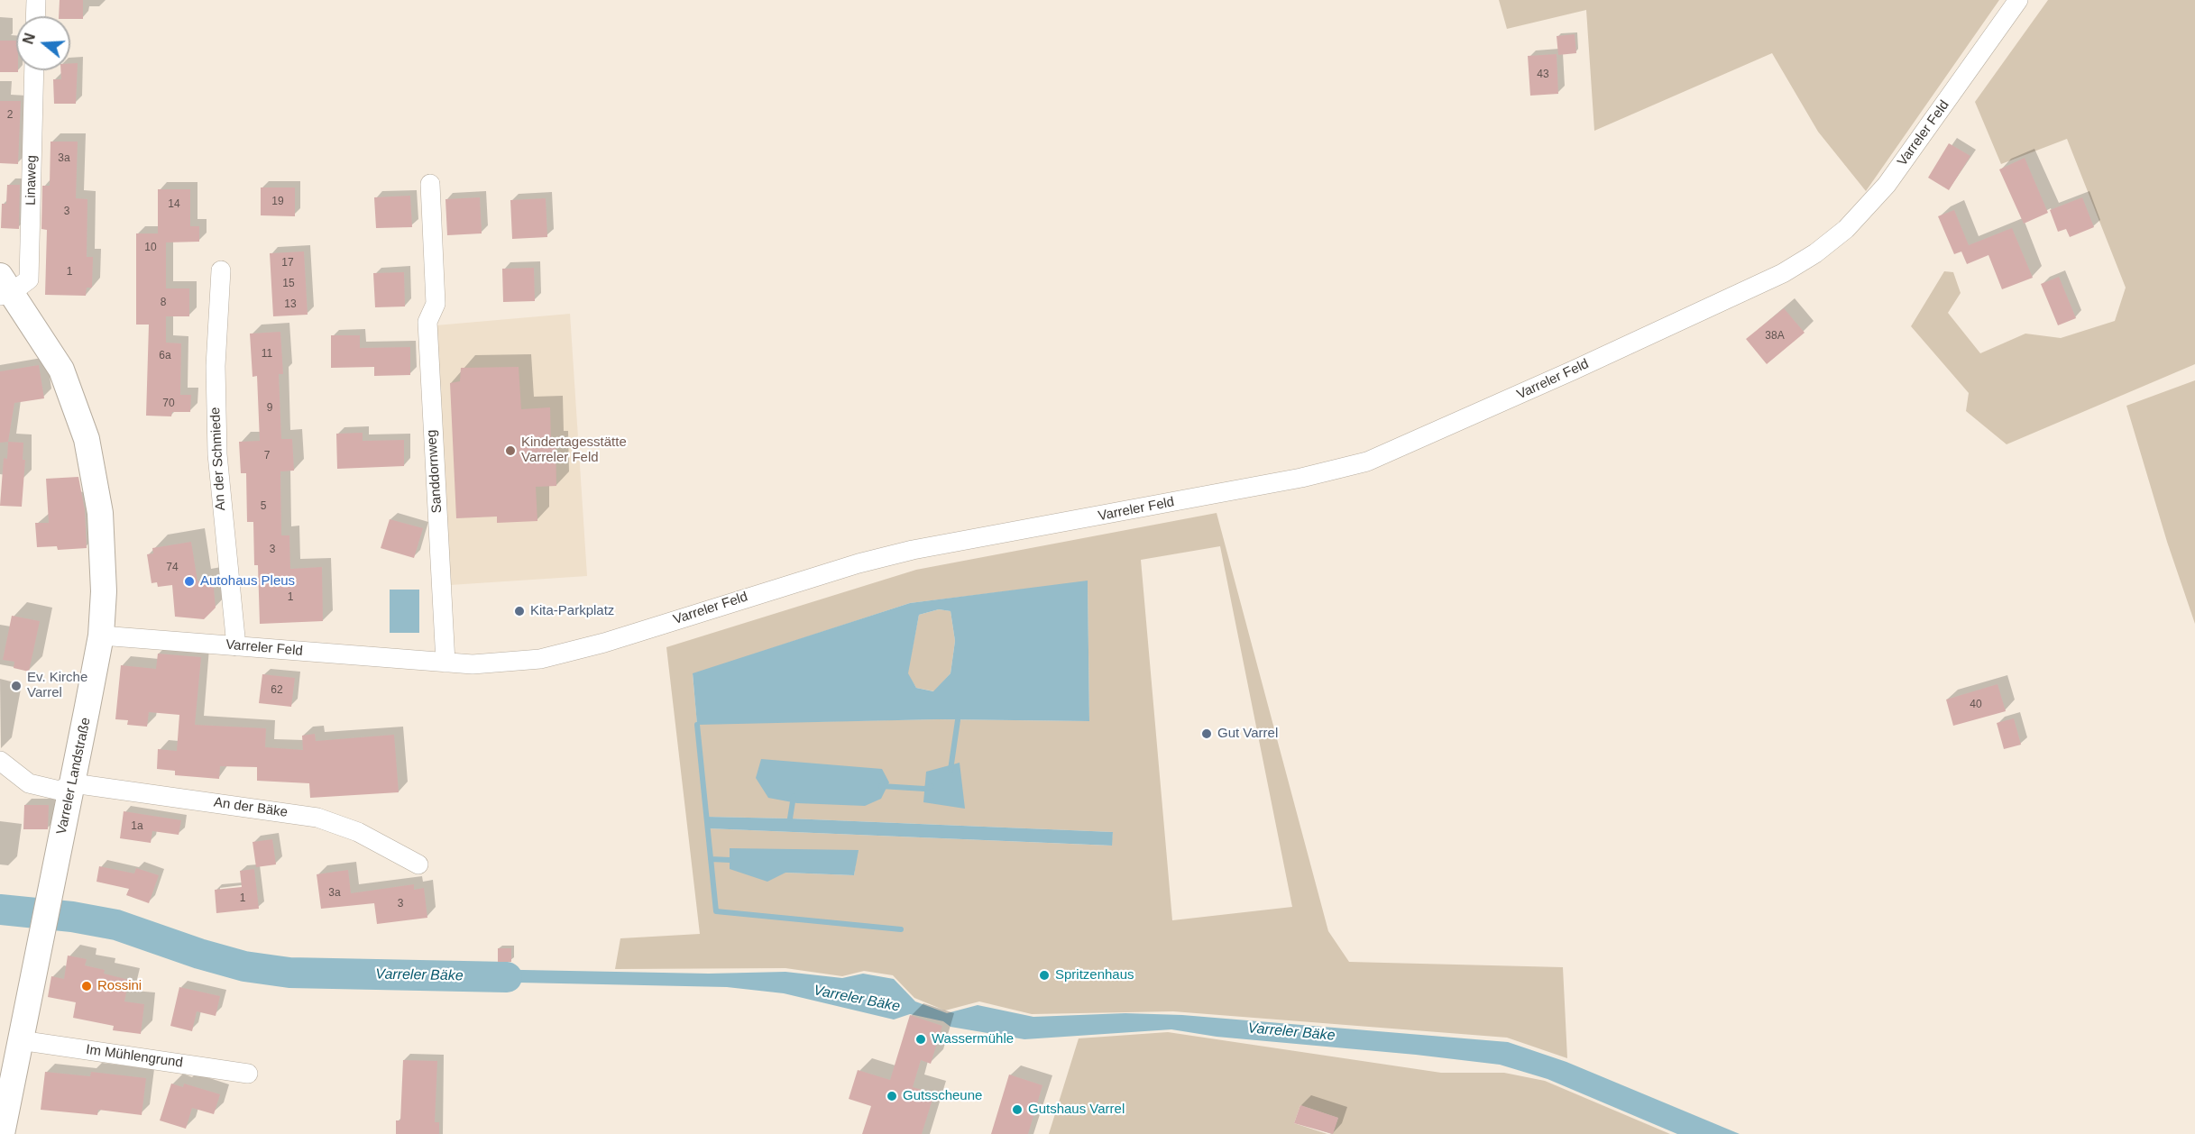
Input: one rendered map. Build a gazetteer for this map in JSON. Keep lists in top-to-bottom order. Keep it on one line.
{"streets":{"main road":["Varreler Landstraße"],"street":["Varreler Feld","Linaweg","An der Schmiede","Sanddornweg","An der Bäke","Im Mühlengrund"]},"crossings":[["Varreler Feld","An der Schmiede"],["Varreler Feld","Sanddornweg"],["Varreler Feld","Varreler Landstraße"],["Linaweg","Varreler Landstraße"],["Varreler Landstraße","An der Bäke"],["Varreler Landstraße","Im Mühlengrund"]],"water":["Varreler Bäke"],"places":["Kindertagesstätte Varreler Feld","Autohaus Pleus","Kita-Parkplatz","Ev. Kirche Varrel","Gut Varrel","Spritzenhaus","Rossini","Wassermühle","Gutsscheune","Gutshaus Varrel"],"house_numbers":["43","2","3a","19","14","3","10","17","1","15","8","13","38A","11","6a","70","9","7","5","3","74","1","62","40","1a","3a","1","3"],"north":"left"}
